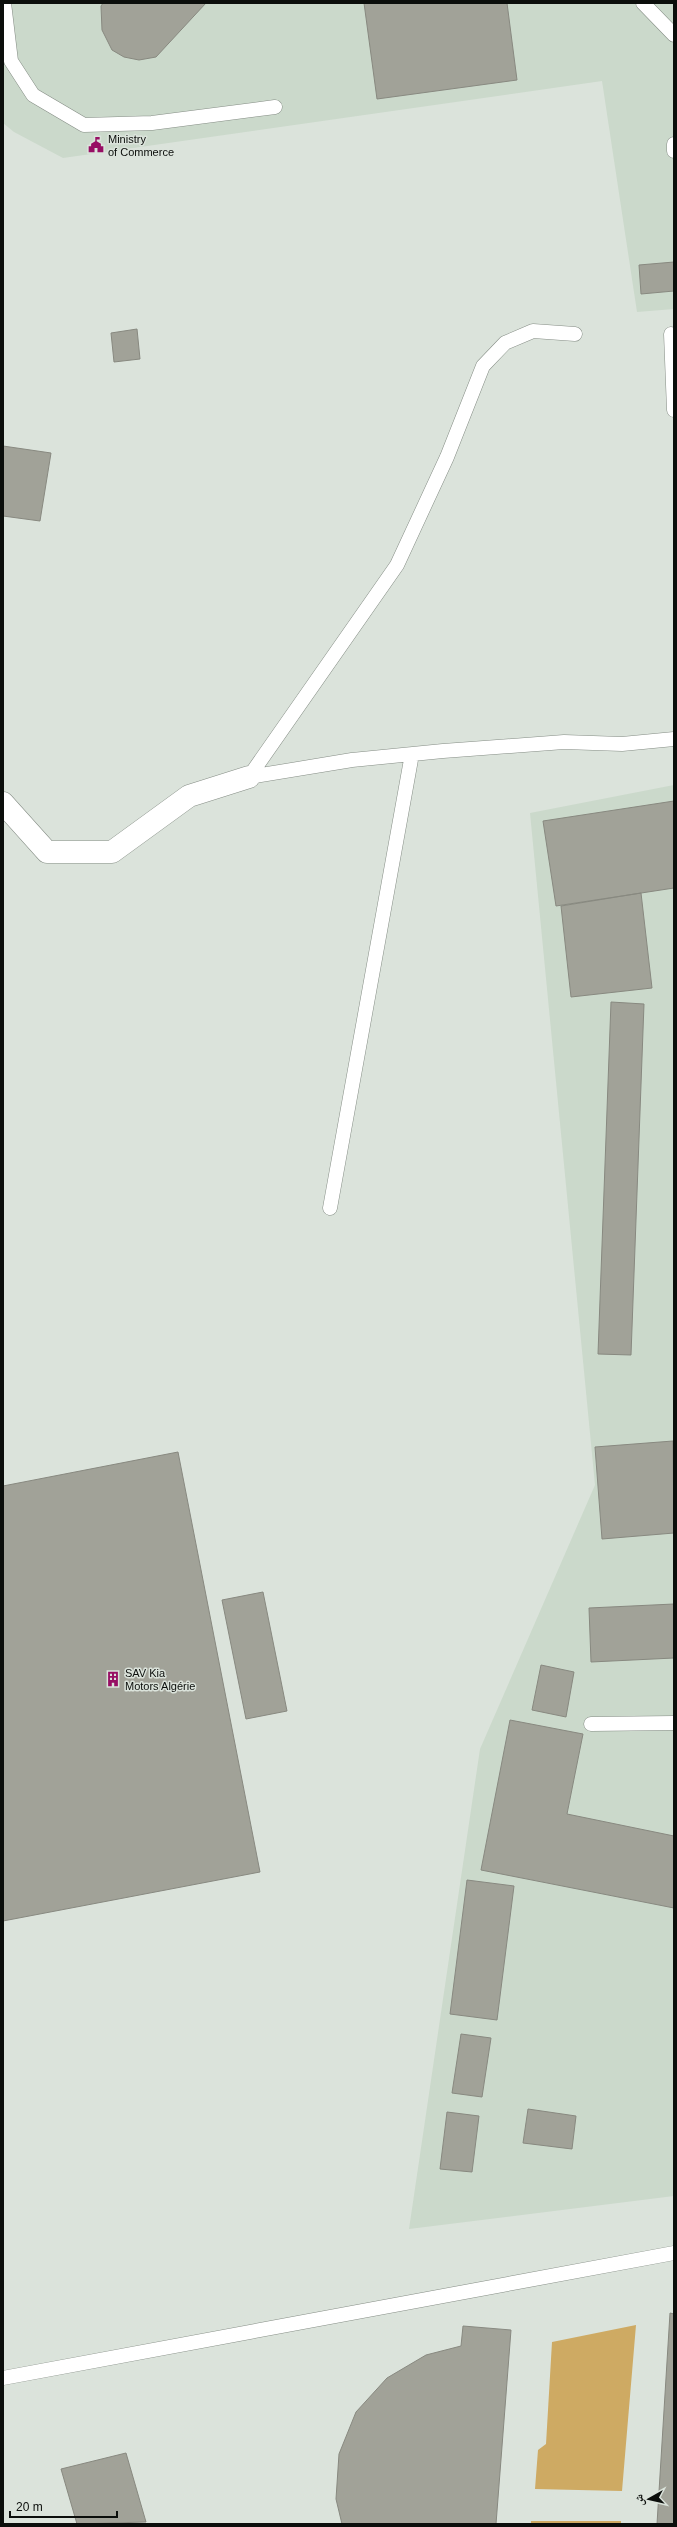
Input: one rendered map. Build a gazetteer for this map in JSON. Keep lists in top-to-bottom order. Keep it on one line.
{"places":{"public building":["Ministry of Commerce"],"building":["SAV Kia Motors Algérie"]},"scale_bar":"20 m","north":"left"}
